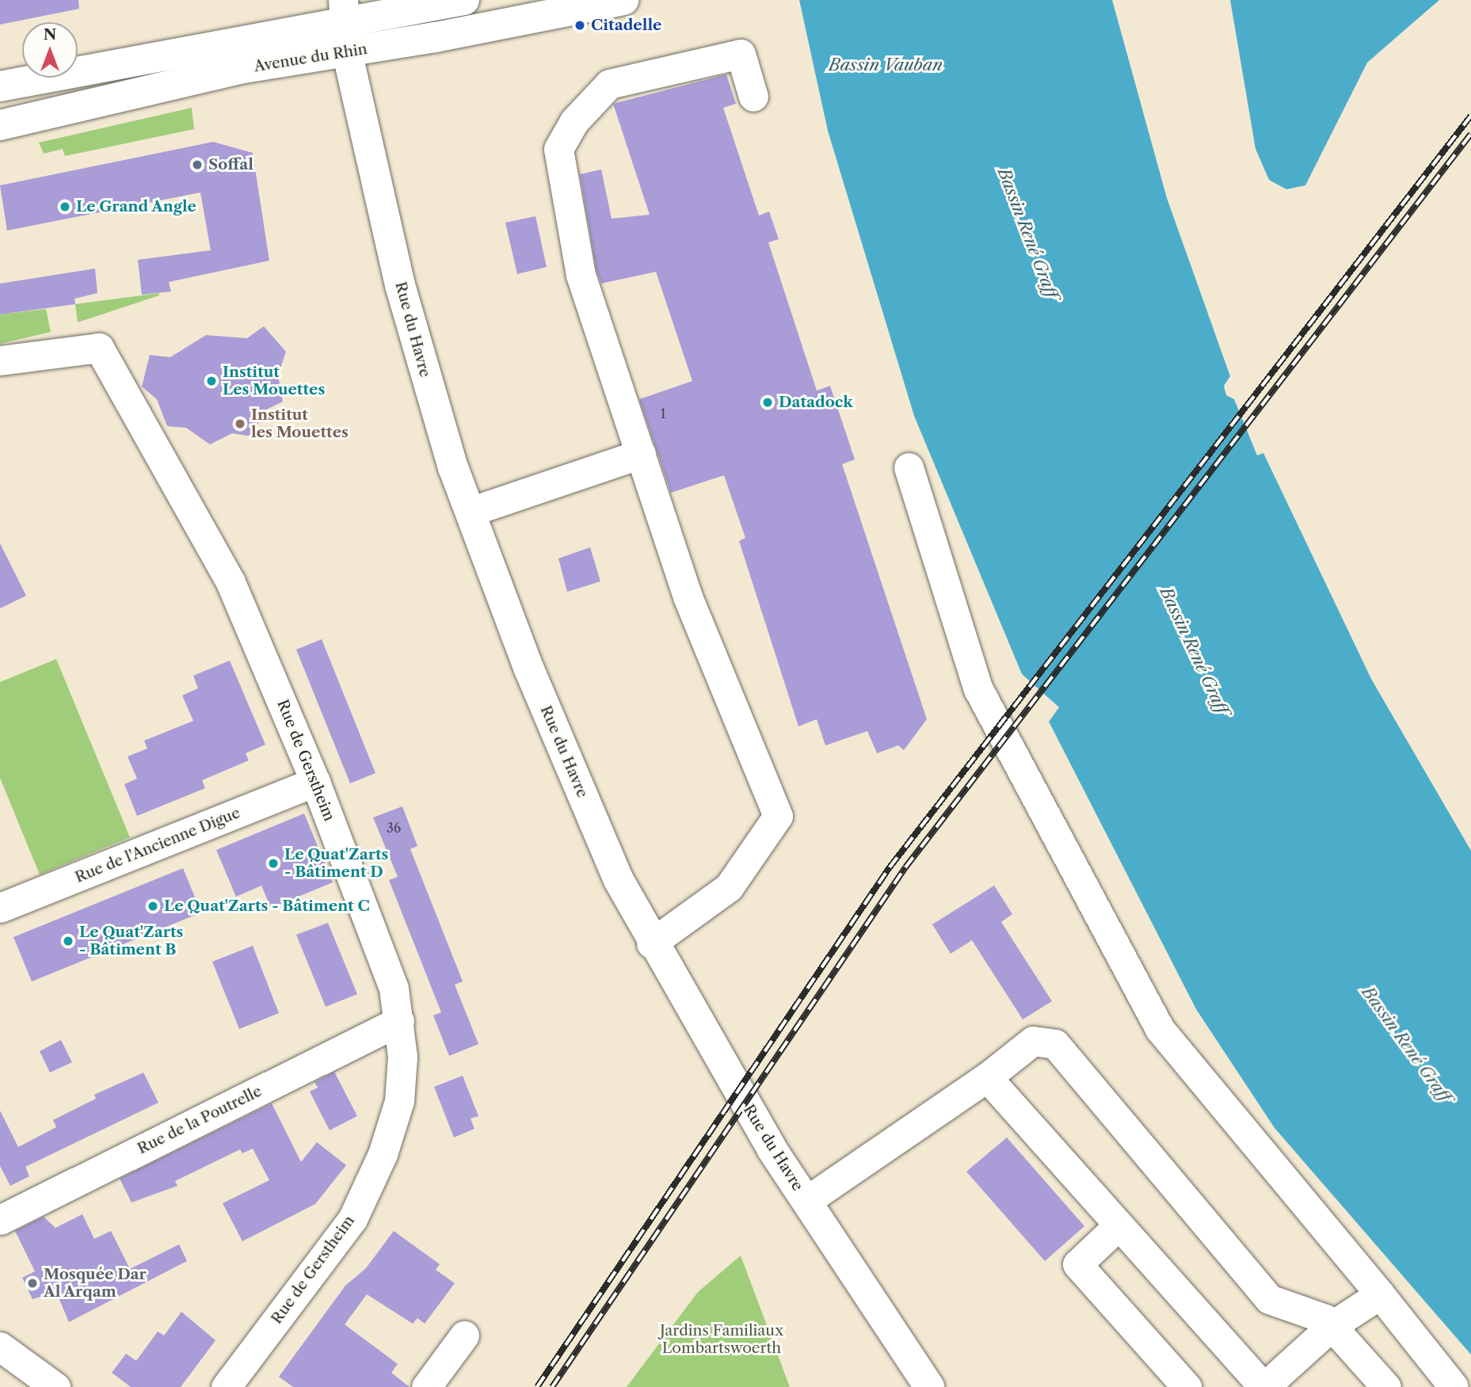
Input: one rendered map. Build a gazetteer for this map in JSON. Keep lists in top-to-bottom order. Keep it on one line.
{"streets":{"main road":["Avenue du Rhin","Rue du Havre"],"street":["Rue de Gerstheim","Rue de l'Ancienne Digue","Rue de la Poutrelle"]},"crossings":[["Avenue du Rhin","Rue du Havre"],["Rue de Gerstheim","Rue de l'Ancienne Digue"],["Rue de Gerstheim","Rue de la Poutrelle"]],"water":["Bassin Vauban","Bassin René Graff"],"parks":["Jardins Familiaux Lombartswoerth"],"places":["Citadelle","Soffal","Le Grand Angle","Institut Les Mouettes","Datadock","Institut les Mouettes","Le Quat'Zarts - Bâtiment D","Le Quat'Zarts - Bâtiment C","Le Quat'Zarts - Bâtiment B","Mosquée Dar Al Arqam"],"house_numbers":["1","36"],"north":"top"}
